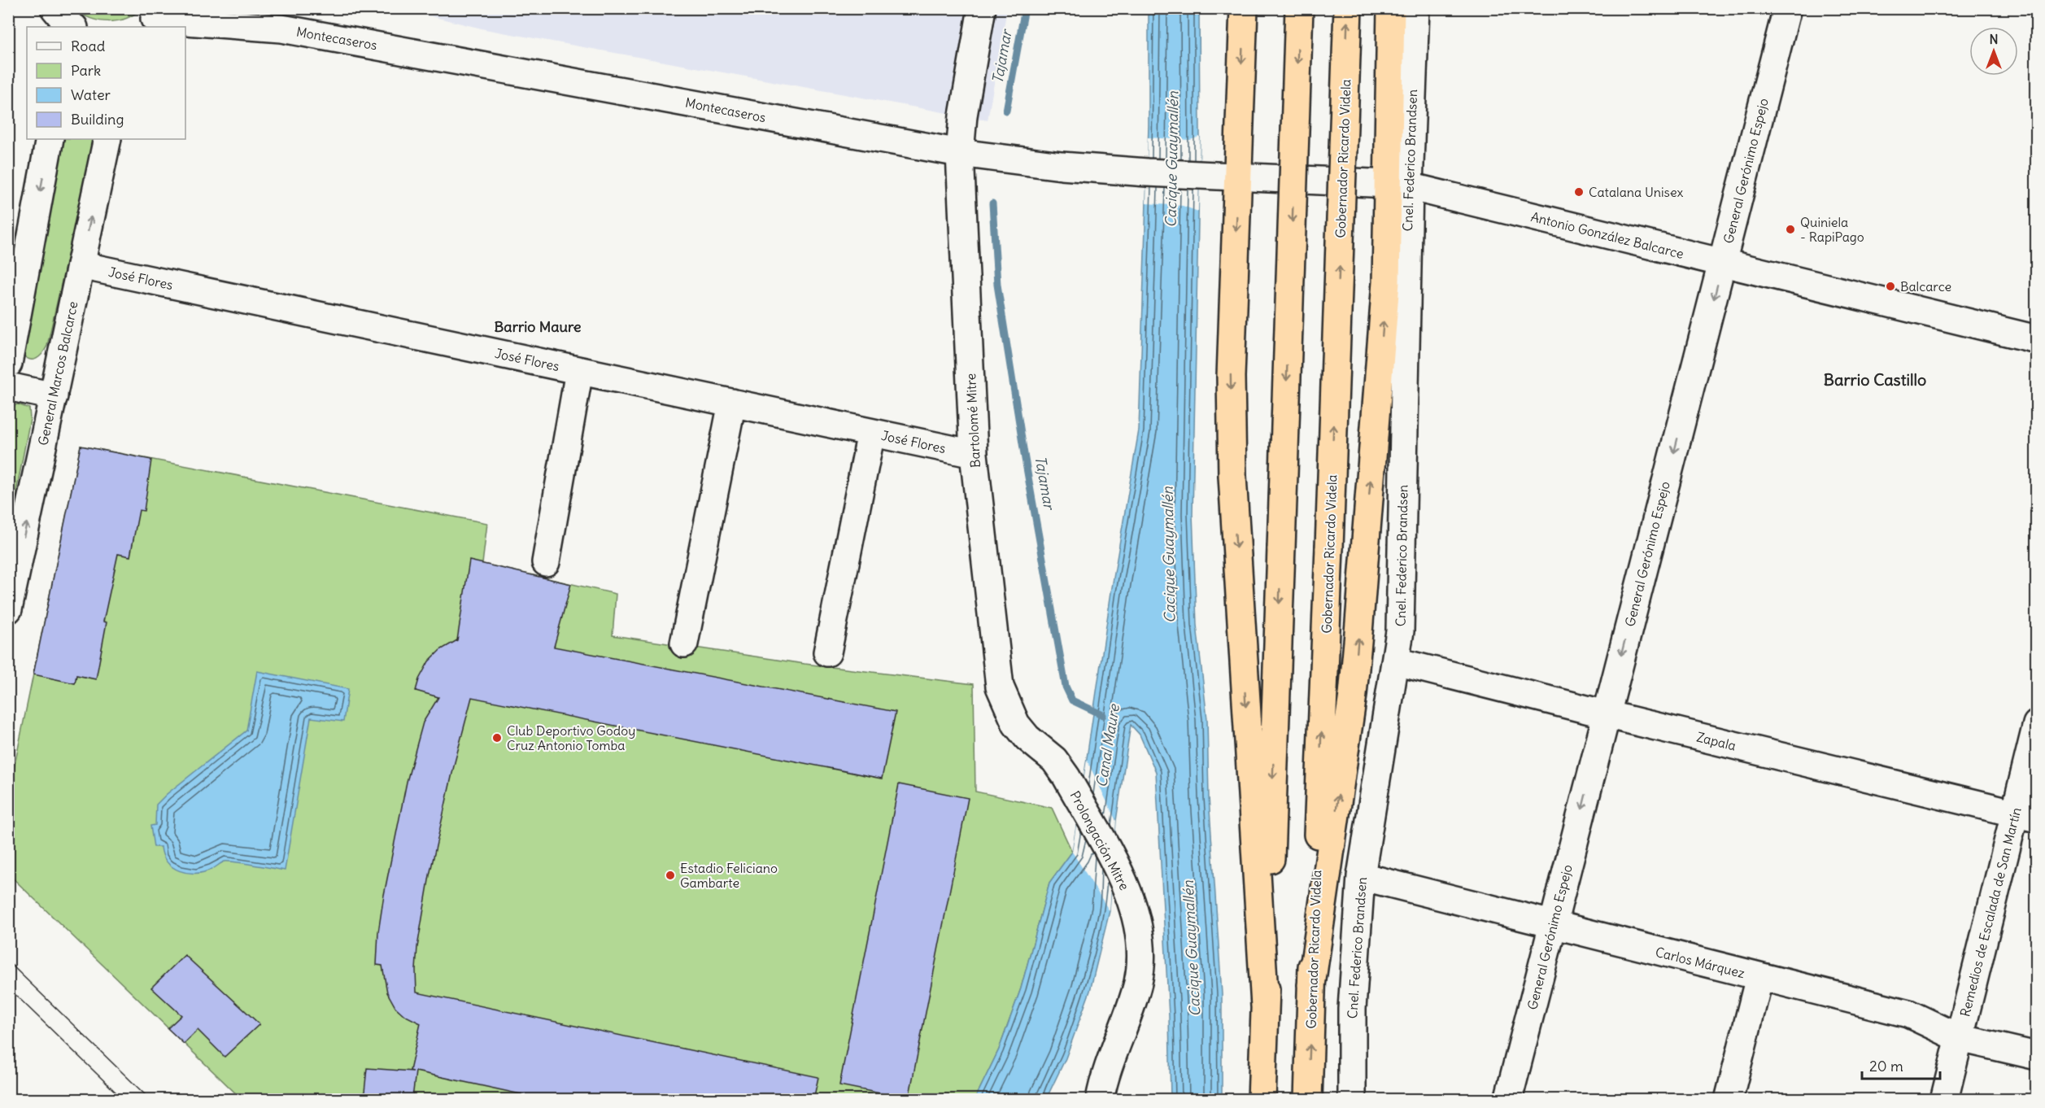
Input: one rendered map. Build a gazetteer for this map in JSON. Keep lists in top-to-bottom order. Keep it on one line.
{"streets":{"highway":["Gobernador Ricardo Videla"],"street":["Montecaseros","Cnel. Federico Brandsen","General Gerónimo Espejo","Antonio González Balcarce","José Flores","General Marcos Balcarce","Bartolomé Mitre","Zapala","Prolongación Mitre","Remedios de Escalada de San Martín","Carlos Márquez"]},"crossings":[["Montecaseros","Antonio González Balcarce"],["Montecaseros","Bartolomé Mitre"],["Cnel. Federico Brandsen","Antonio González Balcarce"],["Cnel. Federico Brandsen","Zapala"],["Cnel. Federico Brandsen","Carlos Márquez"],["General Gerónimo Espejo","Antonio González Balcarce"],["General Gerónimo Espejo","Zapala"],["General Gerónimo Espejo","Carlos Márquez"],["José Flores","General Marcos Balcarce"],["José Flores","Bartolomé Mitre"],["Bartolomé Mitre","Prolongación Mitre"],["Zapala","Remedios de Escalada de San Martín"],["Remedios de Escalada de San Martín","Carlos Márquez"]],"one_way":["General Gerónimo Espejo"],"districts":["Barrio Maure","Barrio Castillo"],"water":["Tajamar","Cacique Guaymallén","Canal Maure"],"places":["Catalana Unisex","Quiniela - RapiPago","Balcarce","Club Deportivo Godoy Cruz Antonio Tomba","Estadio Feliciano Gambarte"],"legend":["Road","Park","Water","Building"],"scale_bar":"20 m","north":"top"}
